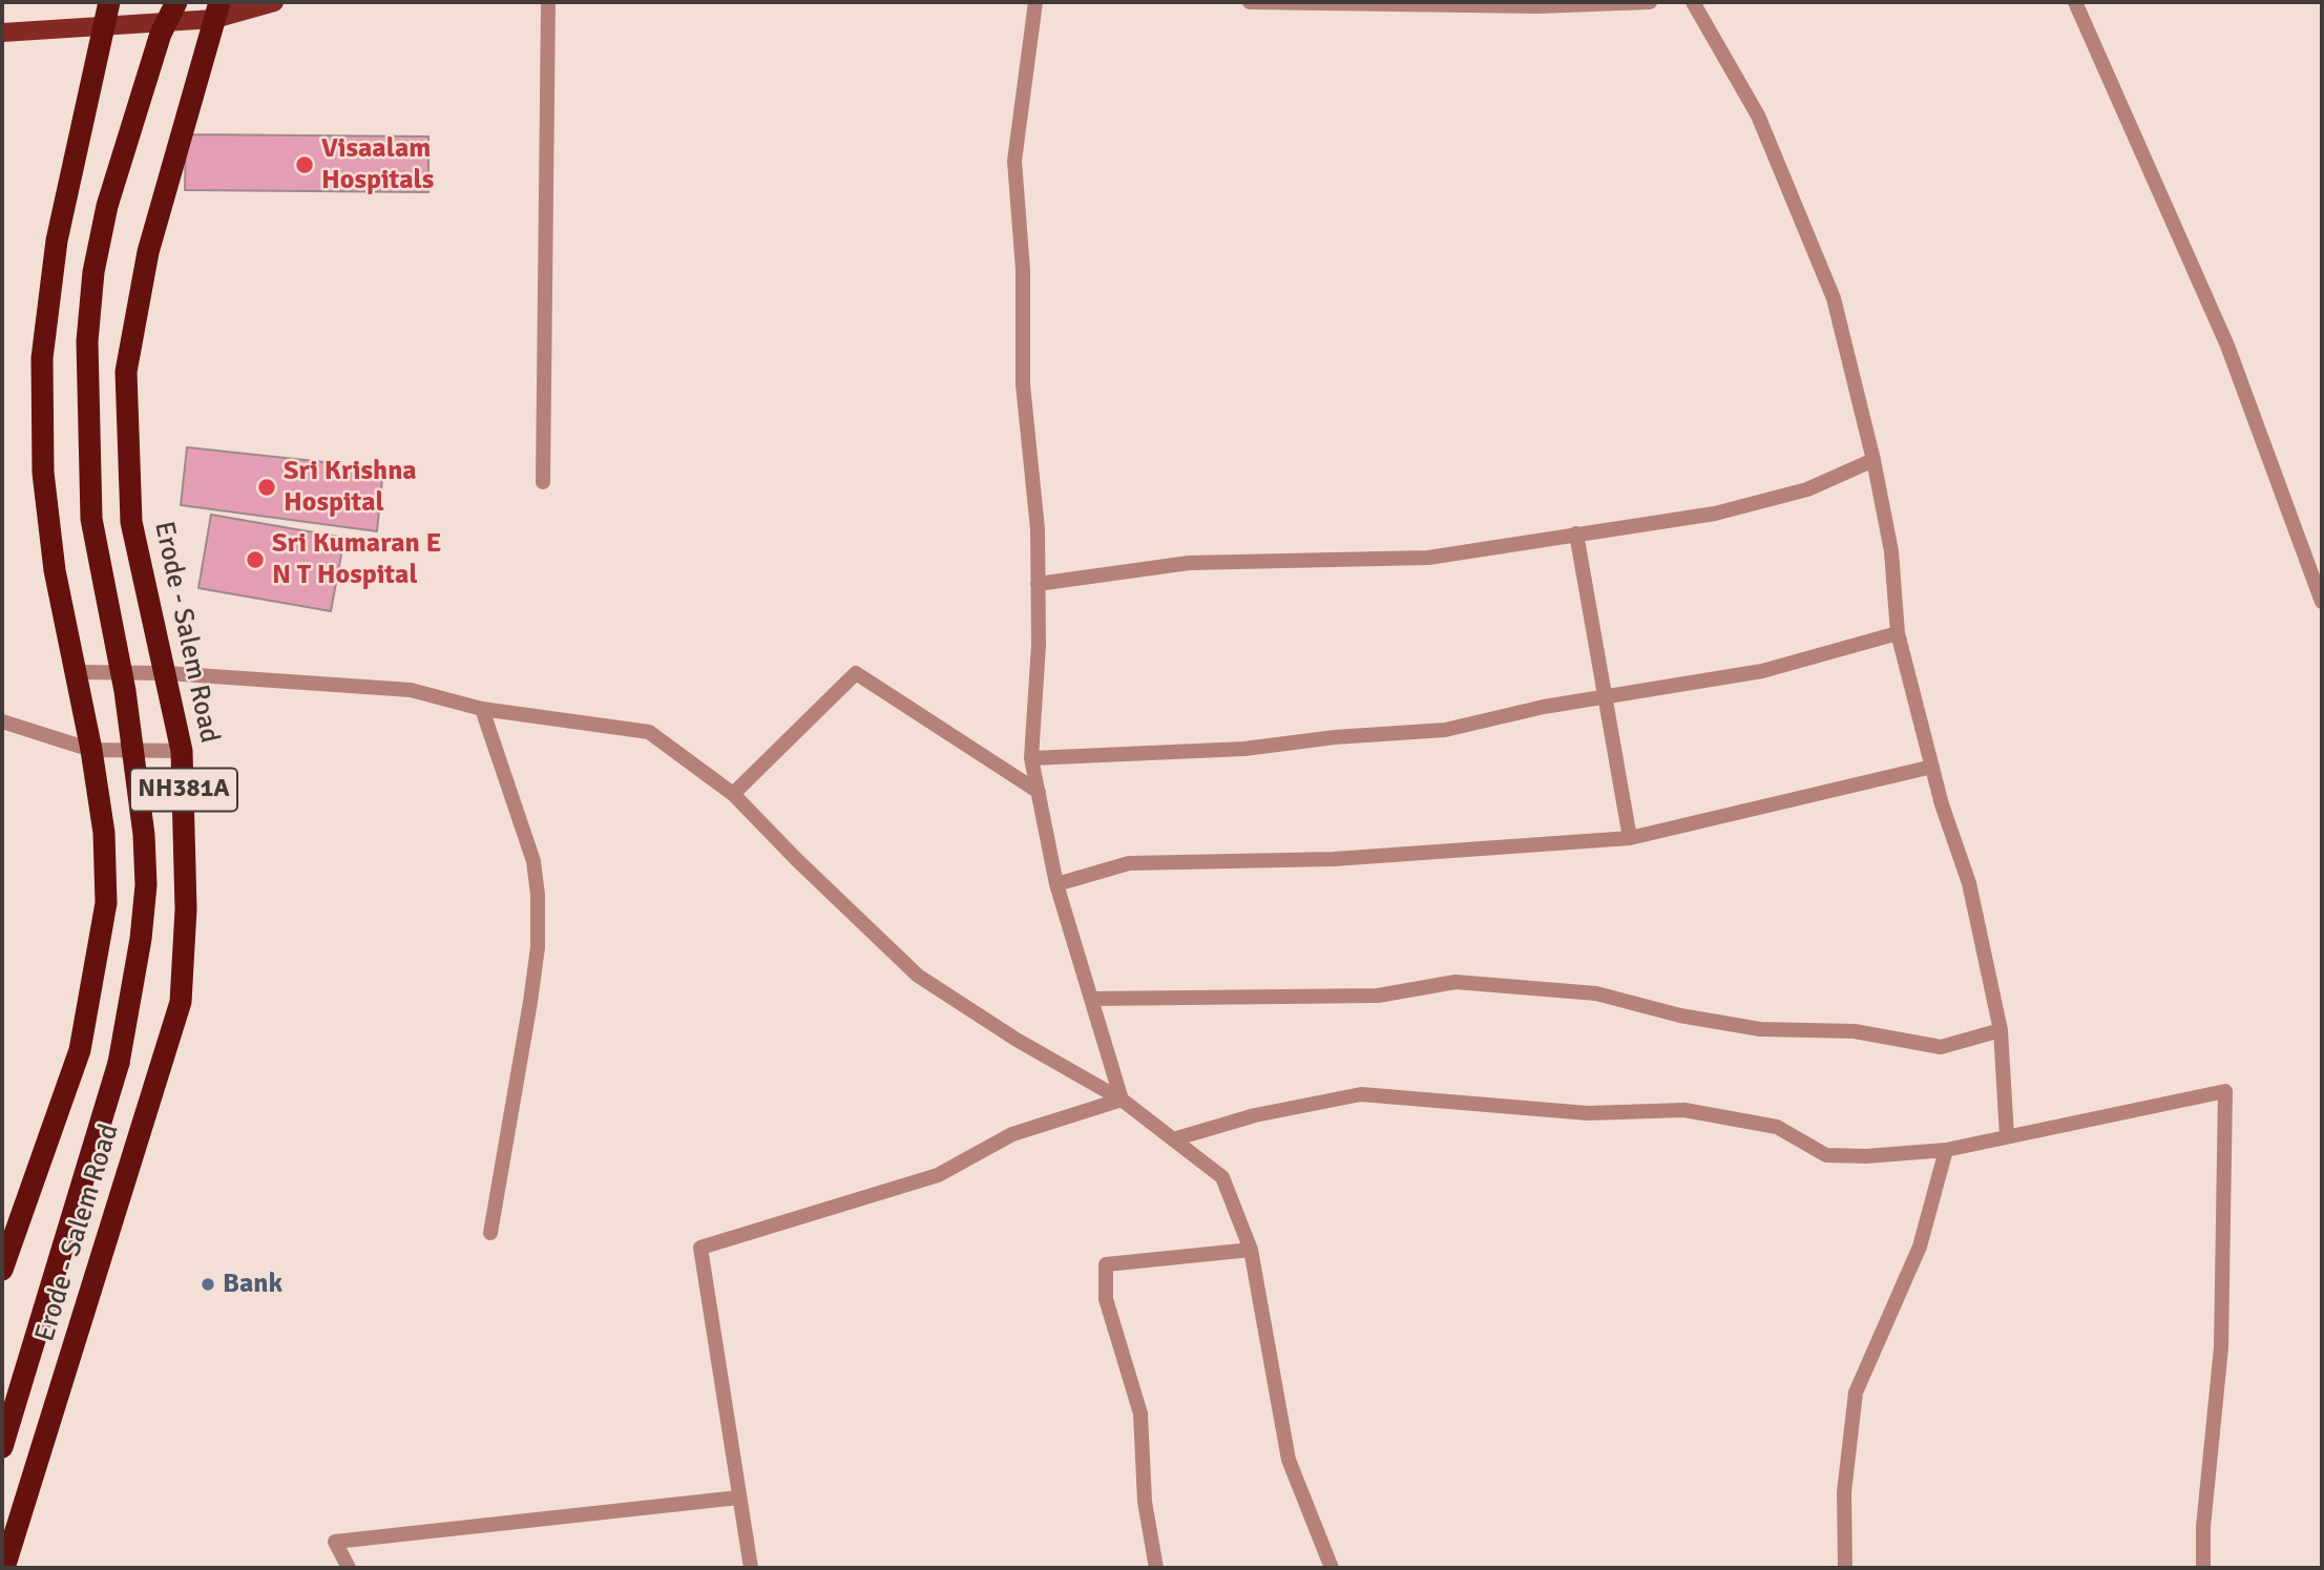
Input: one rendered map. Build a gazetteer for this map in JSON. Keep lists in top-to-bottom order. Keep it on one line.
{"streets":{"highway":["Erode - Salem Road","NH381A"]},"places":["Visaalam Hospitals","Sri Krishna Hospital","Sri Kumaran E N T Hospital","Bank"]}
